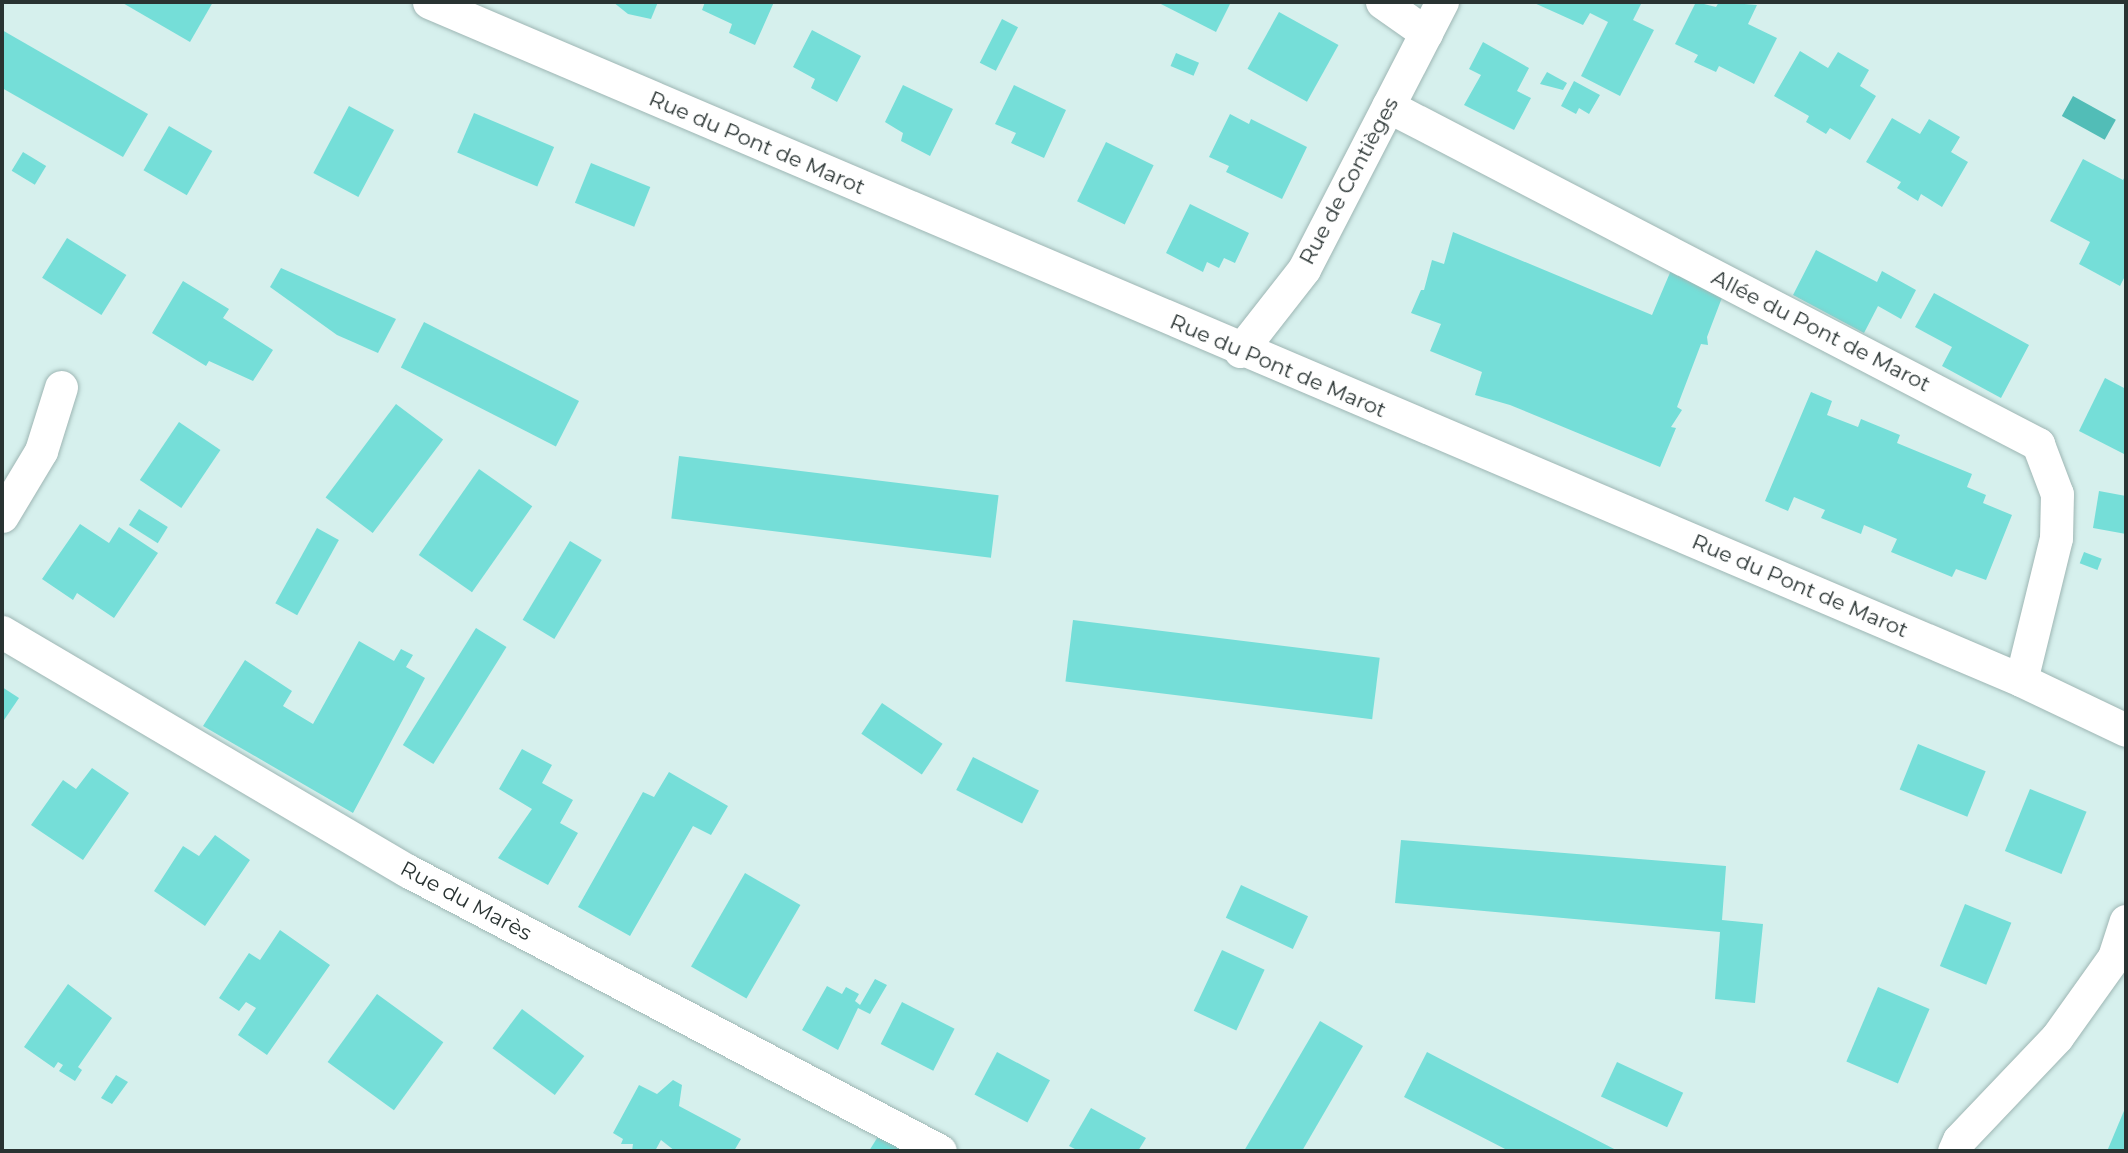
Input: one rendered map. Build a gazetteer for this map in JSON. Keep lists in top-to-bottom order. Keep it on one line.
{"streets":{"street":["Rue du Pont de Marot","Rue de Contièges","Allée du Pont de Marot","Rue du Marès"]},"crossings":[["Rue du Pont de Marot","Rue de Contièges"],["Rue du Pont de Marot","Allée du Pont de Marot"],["Rue de Contièges","Allée du Pont de Marot"]]}
